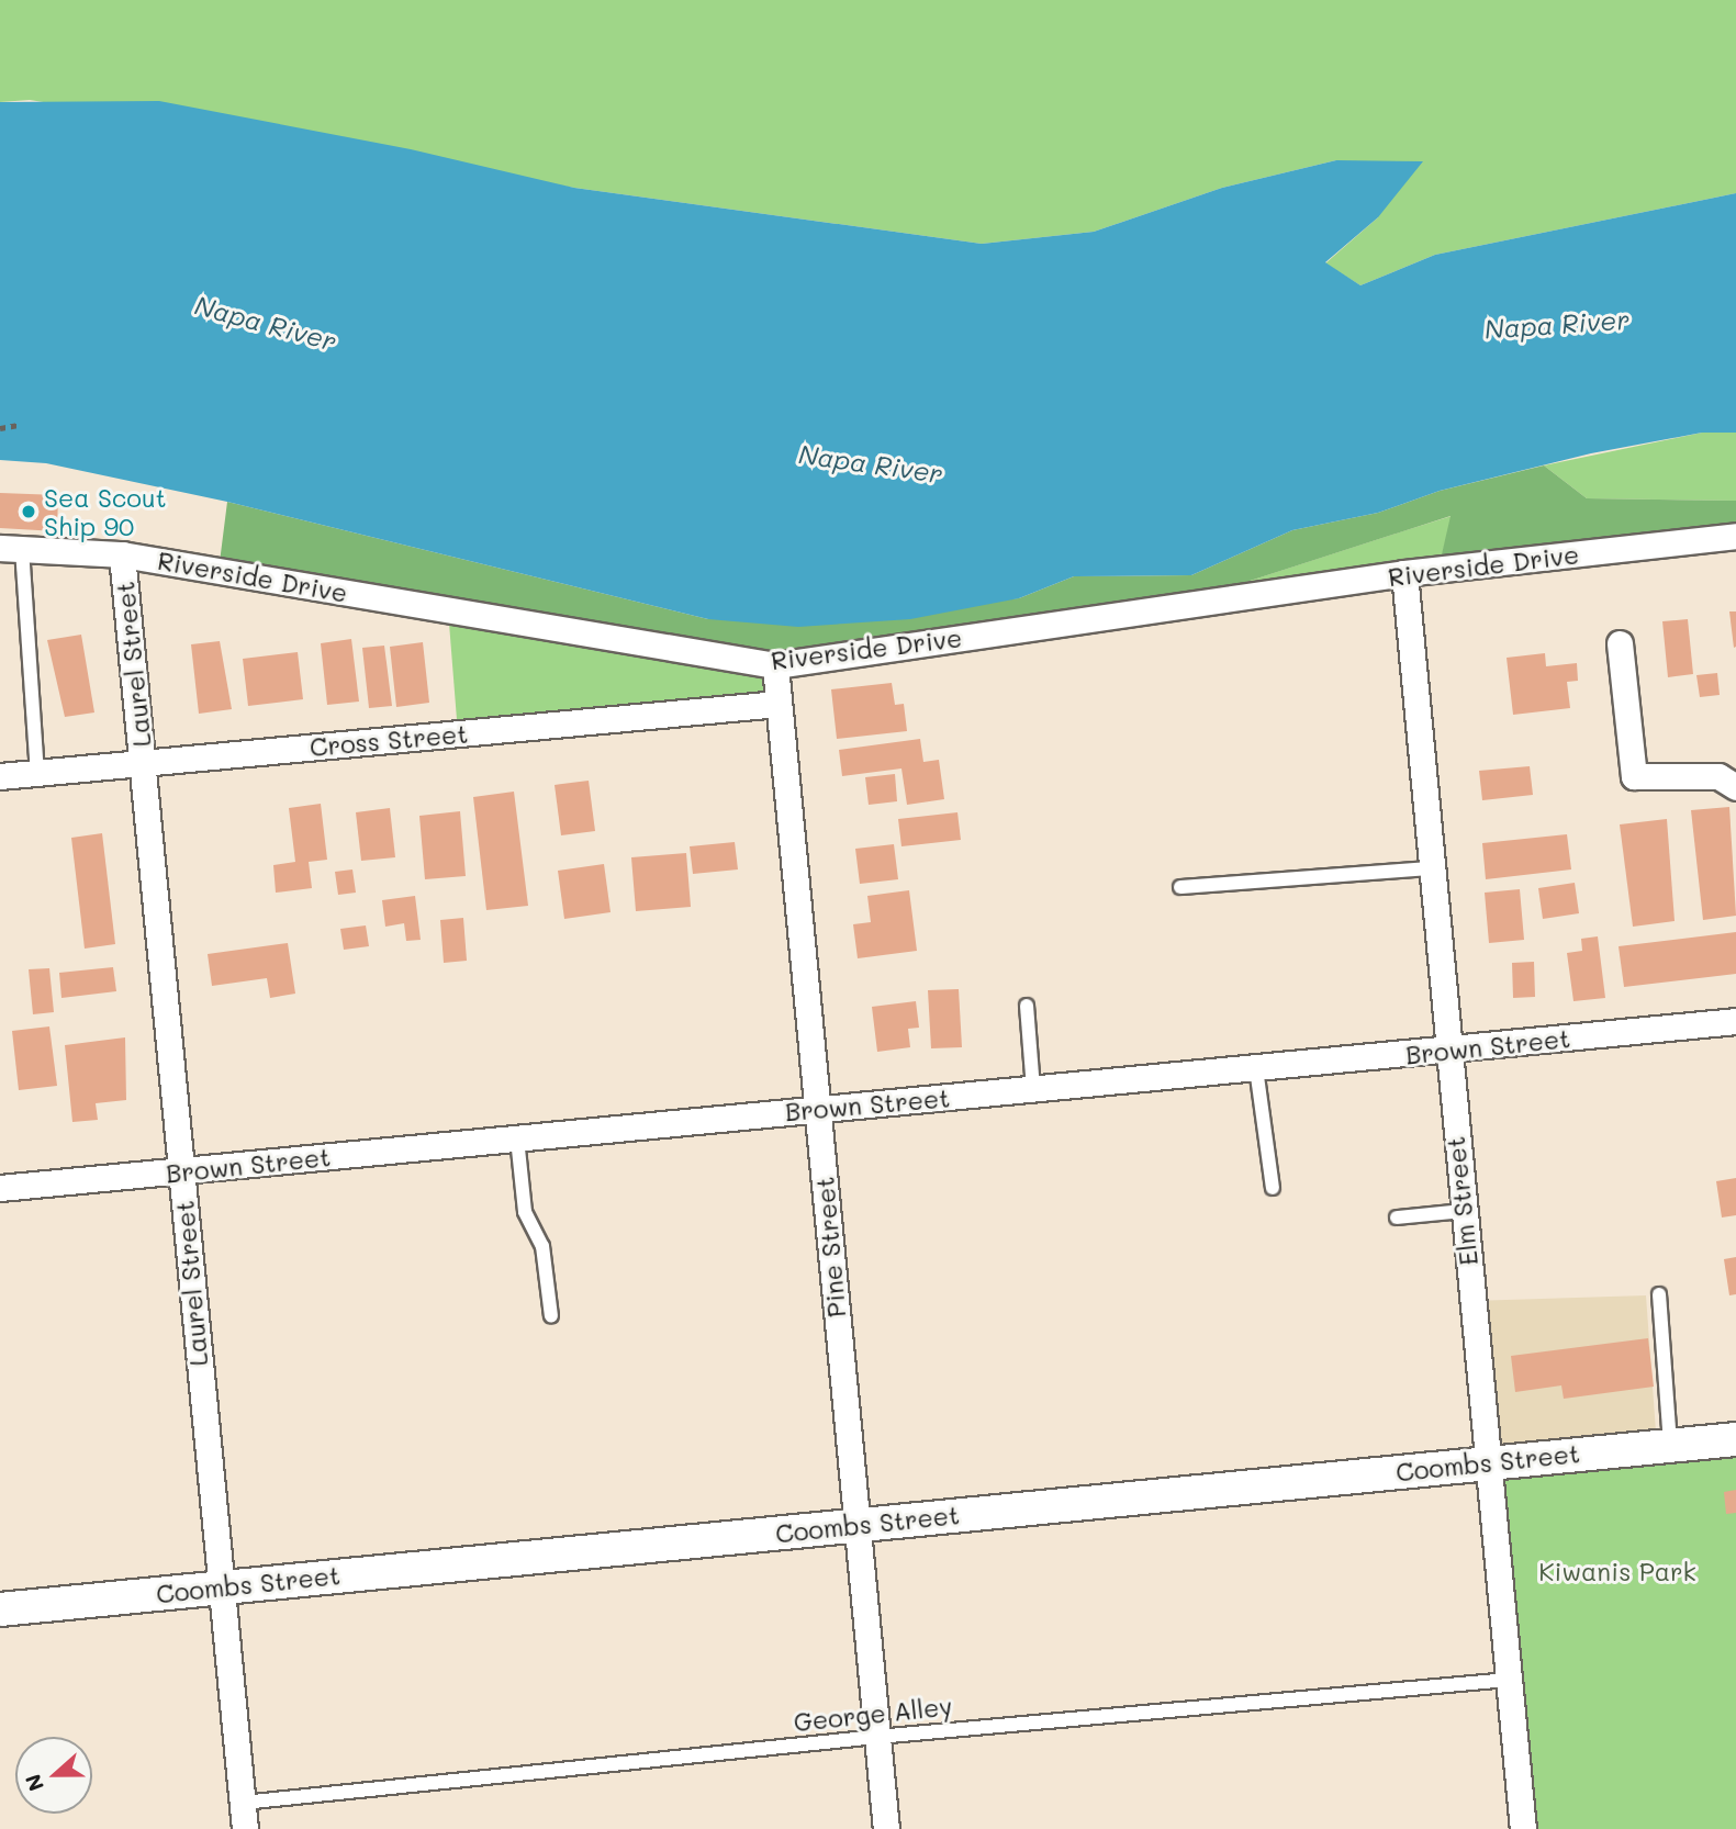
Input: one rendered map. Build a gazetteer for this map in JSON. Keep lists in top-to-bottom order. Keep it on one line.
{"streets":{"street":["Riverside Drive","Laurel Street","Cross Street","Brown Street","Elm Street","Pine Street","Coombs Street"],"lane":["George Alley"]},"crossings":[["Riverside Drive","Laurel Street"],["Riverside Drive","Elm Street"],["Riverside Drive","Pine Street"],["Laurel Street","Cross Street"],["Laurel Street","Brown Street"],["Laurel Street","Coombs Street"],["Laurel Street","George Alley"],["Cross Street","Pine Street"],["Brown Street","Elm Street"],["Brown Street","Pine Street"],["Elm Street","Coombs Street"],["Elm Street","George Alley"],["Pine Street","Coombs Street"],["Pine Street","George Alley"]],"water":["Napa River"],"parks":["Kiwanis Park"],"places":["Sea Scout Ship 90"],"north":"left"}
